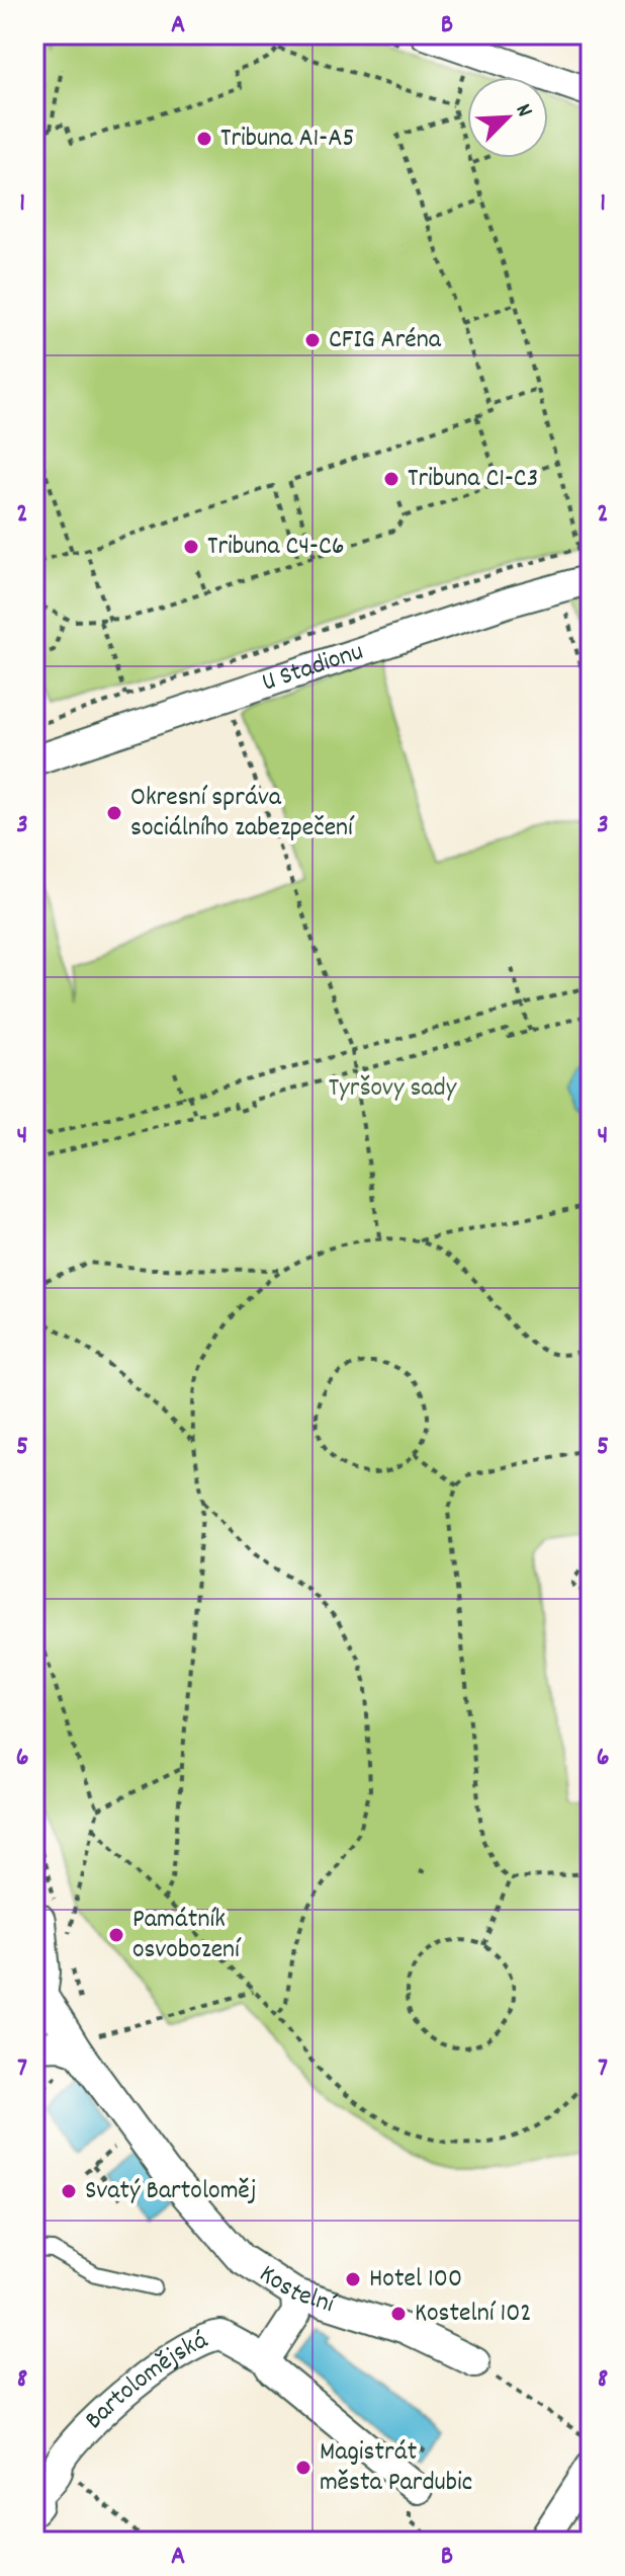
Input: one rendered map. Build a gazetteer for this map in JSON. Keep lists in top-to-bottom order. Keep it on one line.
{"streets":{"street":["U Stadionu","Kostelní","Bartolomějská"]},"parks":["Tyršovy sady"],"places":["Tribuna A1-A5","CFIG Aréna","Tribuna C1-C3","Tribuna C4-C6","Okresní správa sociálního zabezpečení","Památník osvobození","Svatý Bartoloměj","Hotel 100","Kostelní 102","Magistrát města Pardubic"],"north":"top right","grid":{"columns":["A","B"],"rows":["1","2","3","4","5","6","7","8"]}}
